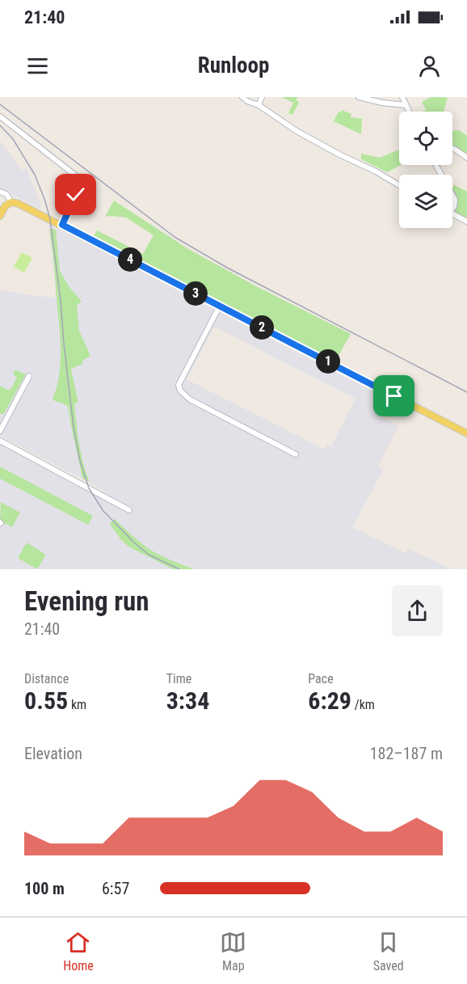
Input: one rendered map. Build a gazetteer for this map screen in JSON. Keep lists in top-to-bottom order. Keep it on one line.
{"page":{"status":"21:40","header":"Runloop","pins":["4","3","2","1"],"heading":["Evening run","21:40"],"stats":[["Distance","0.55 km"],["Time","3:34"],["Pace","6:29 /km"]],"chart":["Elevation","182–187 m"],"list":[{"name":"100 m","note":"6:57"}],"tabs":["Home","Map","Saved"]}}
